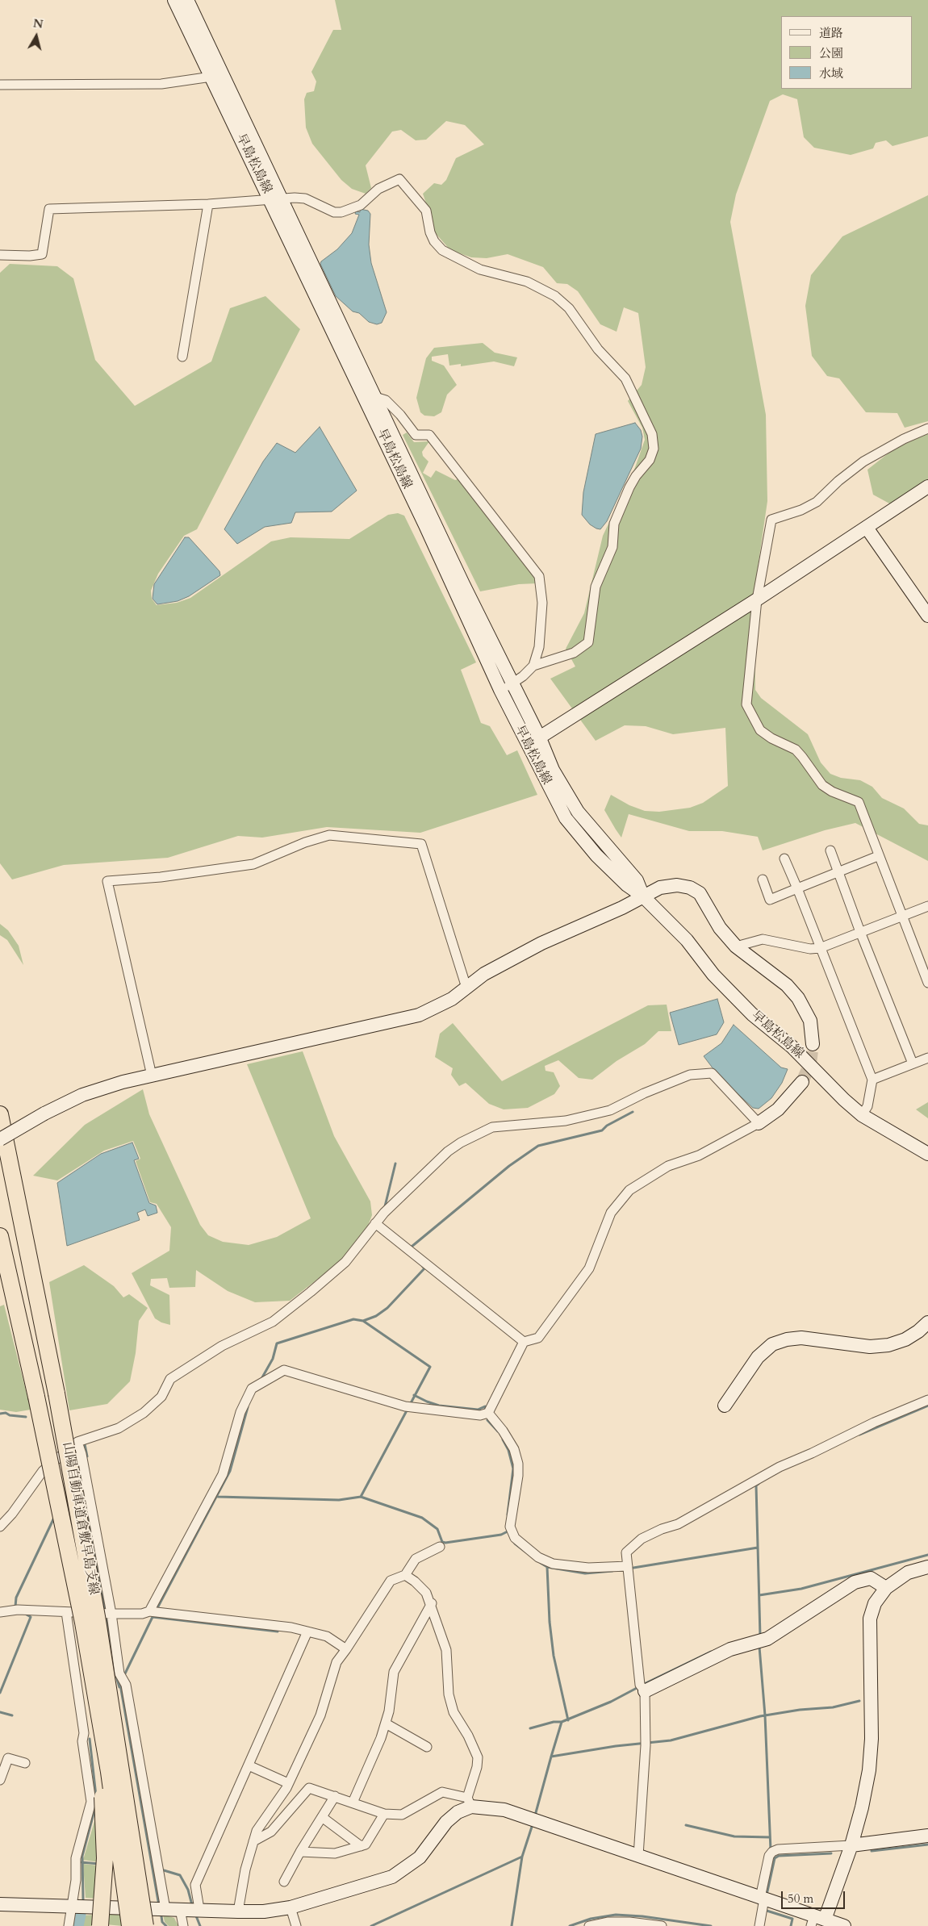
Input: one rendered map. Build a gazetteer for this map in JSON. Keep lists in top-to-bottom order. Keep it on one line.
{"streets":{"highway":["山陽自動車道倉敷早島支線"],"street":["早島松島線"]},"legend":["道路","公園","水域"],"scale_bar":"50 m","north":"top"}
